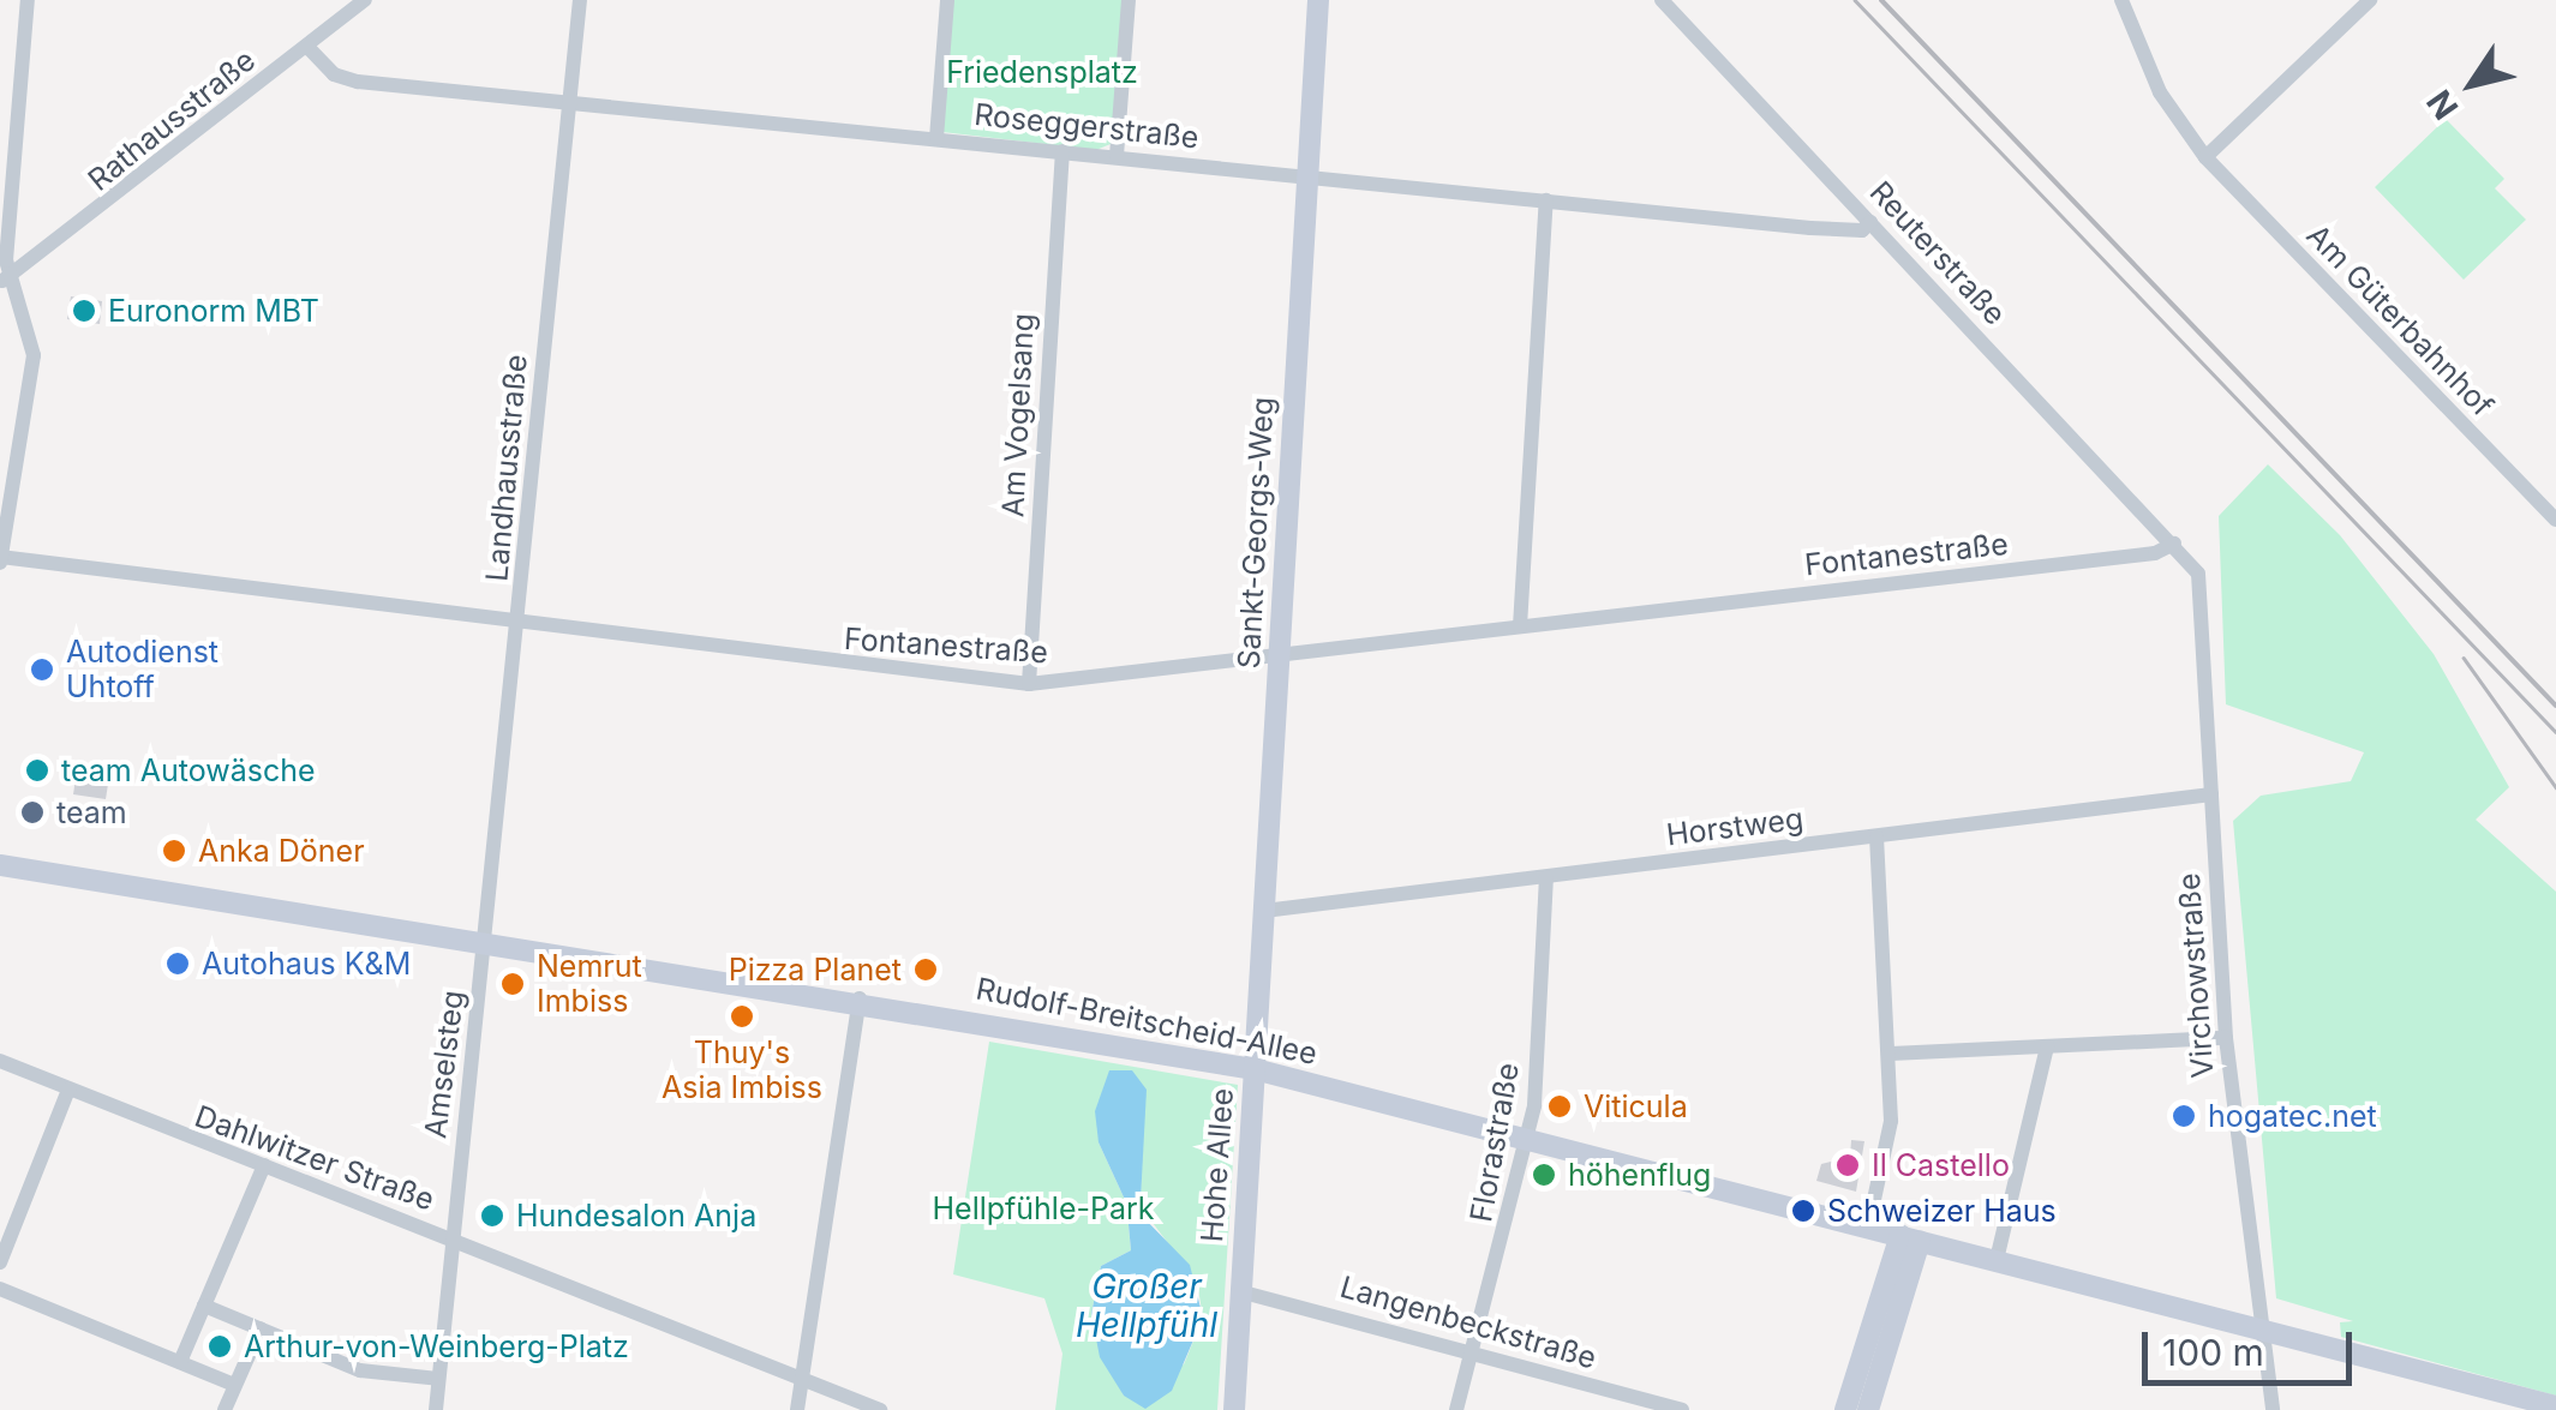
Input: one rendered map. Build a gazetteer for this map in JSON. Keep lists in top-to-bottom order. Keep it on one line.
{"streets":{"street":["Rathausstraße","Roseggerstraße","Reuterstraße","Am Güterbahnhof","Am Vogelsang","Landhausstraße","Sankt-Georgs-Weg","Fontanestraße","Horstweg","Virchowstraße","Rudolf-Breitscheid-Allee","Amselsteg","Florastraße","Dahlwitzer Straße","Hohe Allee","Langenbeckstraße"]},"crossings":[["Rathausstraße","Roseggerstraße"],["Roseggerstraße","Reuterstraße"],["Roseggerstraße","Am Vogelsang"],["Roseggerstraße","Landhausstraße"],["Roseggerstraße","Sankt-Georgs-Weg"],["Reuterstraße","Fontanestraße"],["Reuterstraße","Virchowstraße"],["Am Vogelsang","Fontanestraße"],["Landhausstraße","Fontanestraße"],["Landhausstraße","Rudolf-Breitscheid-Allee"],["Landhausstraße","Amselsteg"],["Sankt-Georgs-Weg","Fontanestraße"],["Sankt-Georgs-Weg","Horstweg"],["Sankt-Georgs-Weg","Rudolf-Breitscheid-Allee"],["Sankt-Georgs-Weg","Hohe Allee"],["Fontanestraße","Virchowstraße"],["Horstweg","Virchowstraße"],["Horstweg","Florastraße"],["Virchowstraße","Rudolf-Breitscheid-Allee"],["Rudolf-Breitscheid-Allee","Amselsteg"],["Rudolf-Breitscheid-Allee","Florastraße"],["Rudolf-Breitscheid-Allee","Hohe Allee"],["Amselsteg","Dahlwitzer Straße"],["Florastraße","Langenbeckstraße"],["Hohe Allee","Langenbeckstraße"]],"water":["Großer Hellpfühl"],"parks":["Friedensplatz","Hellpfühle-Park"],"places":["Euronorm MBT","Autodienst Uhtoff","team Autowäsche","team","Anka Döner","Autohaus K&M","Pizza Planet","Nemrut Imbiss","Thuy's Asia Imbiss","Viticula","hogatec.net","Il Castello","höhenflug","Schweizer Haus","Hundesalon Anja","Arthur-von-Weinberg-Platz"],"scale_bar":"100 m","north":"bottom left"}
